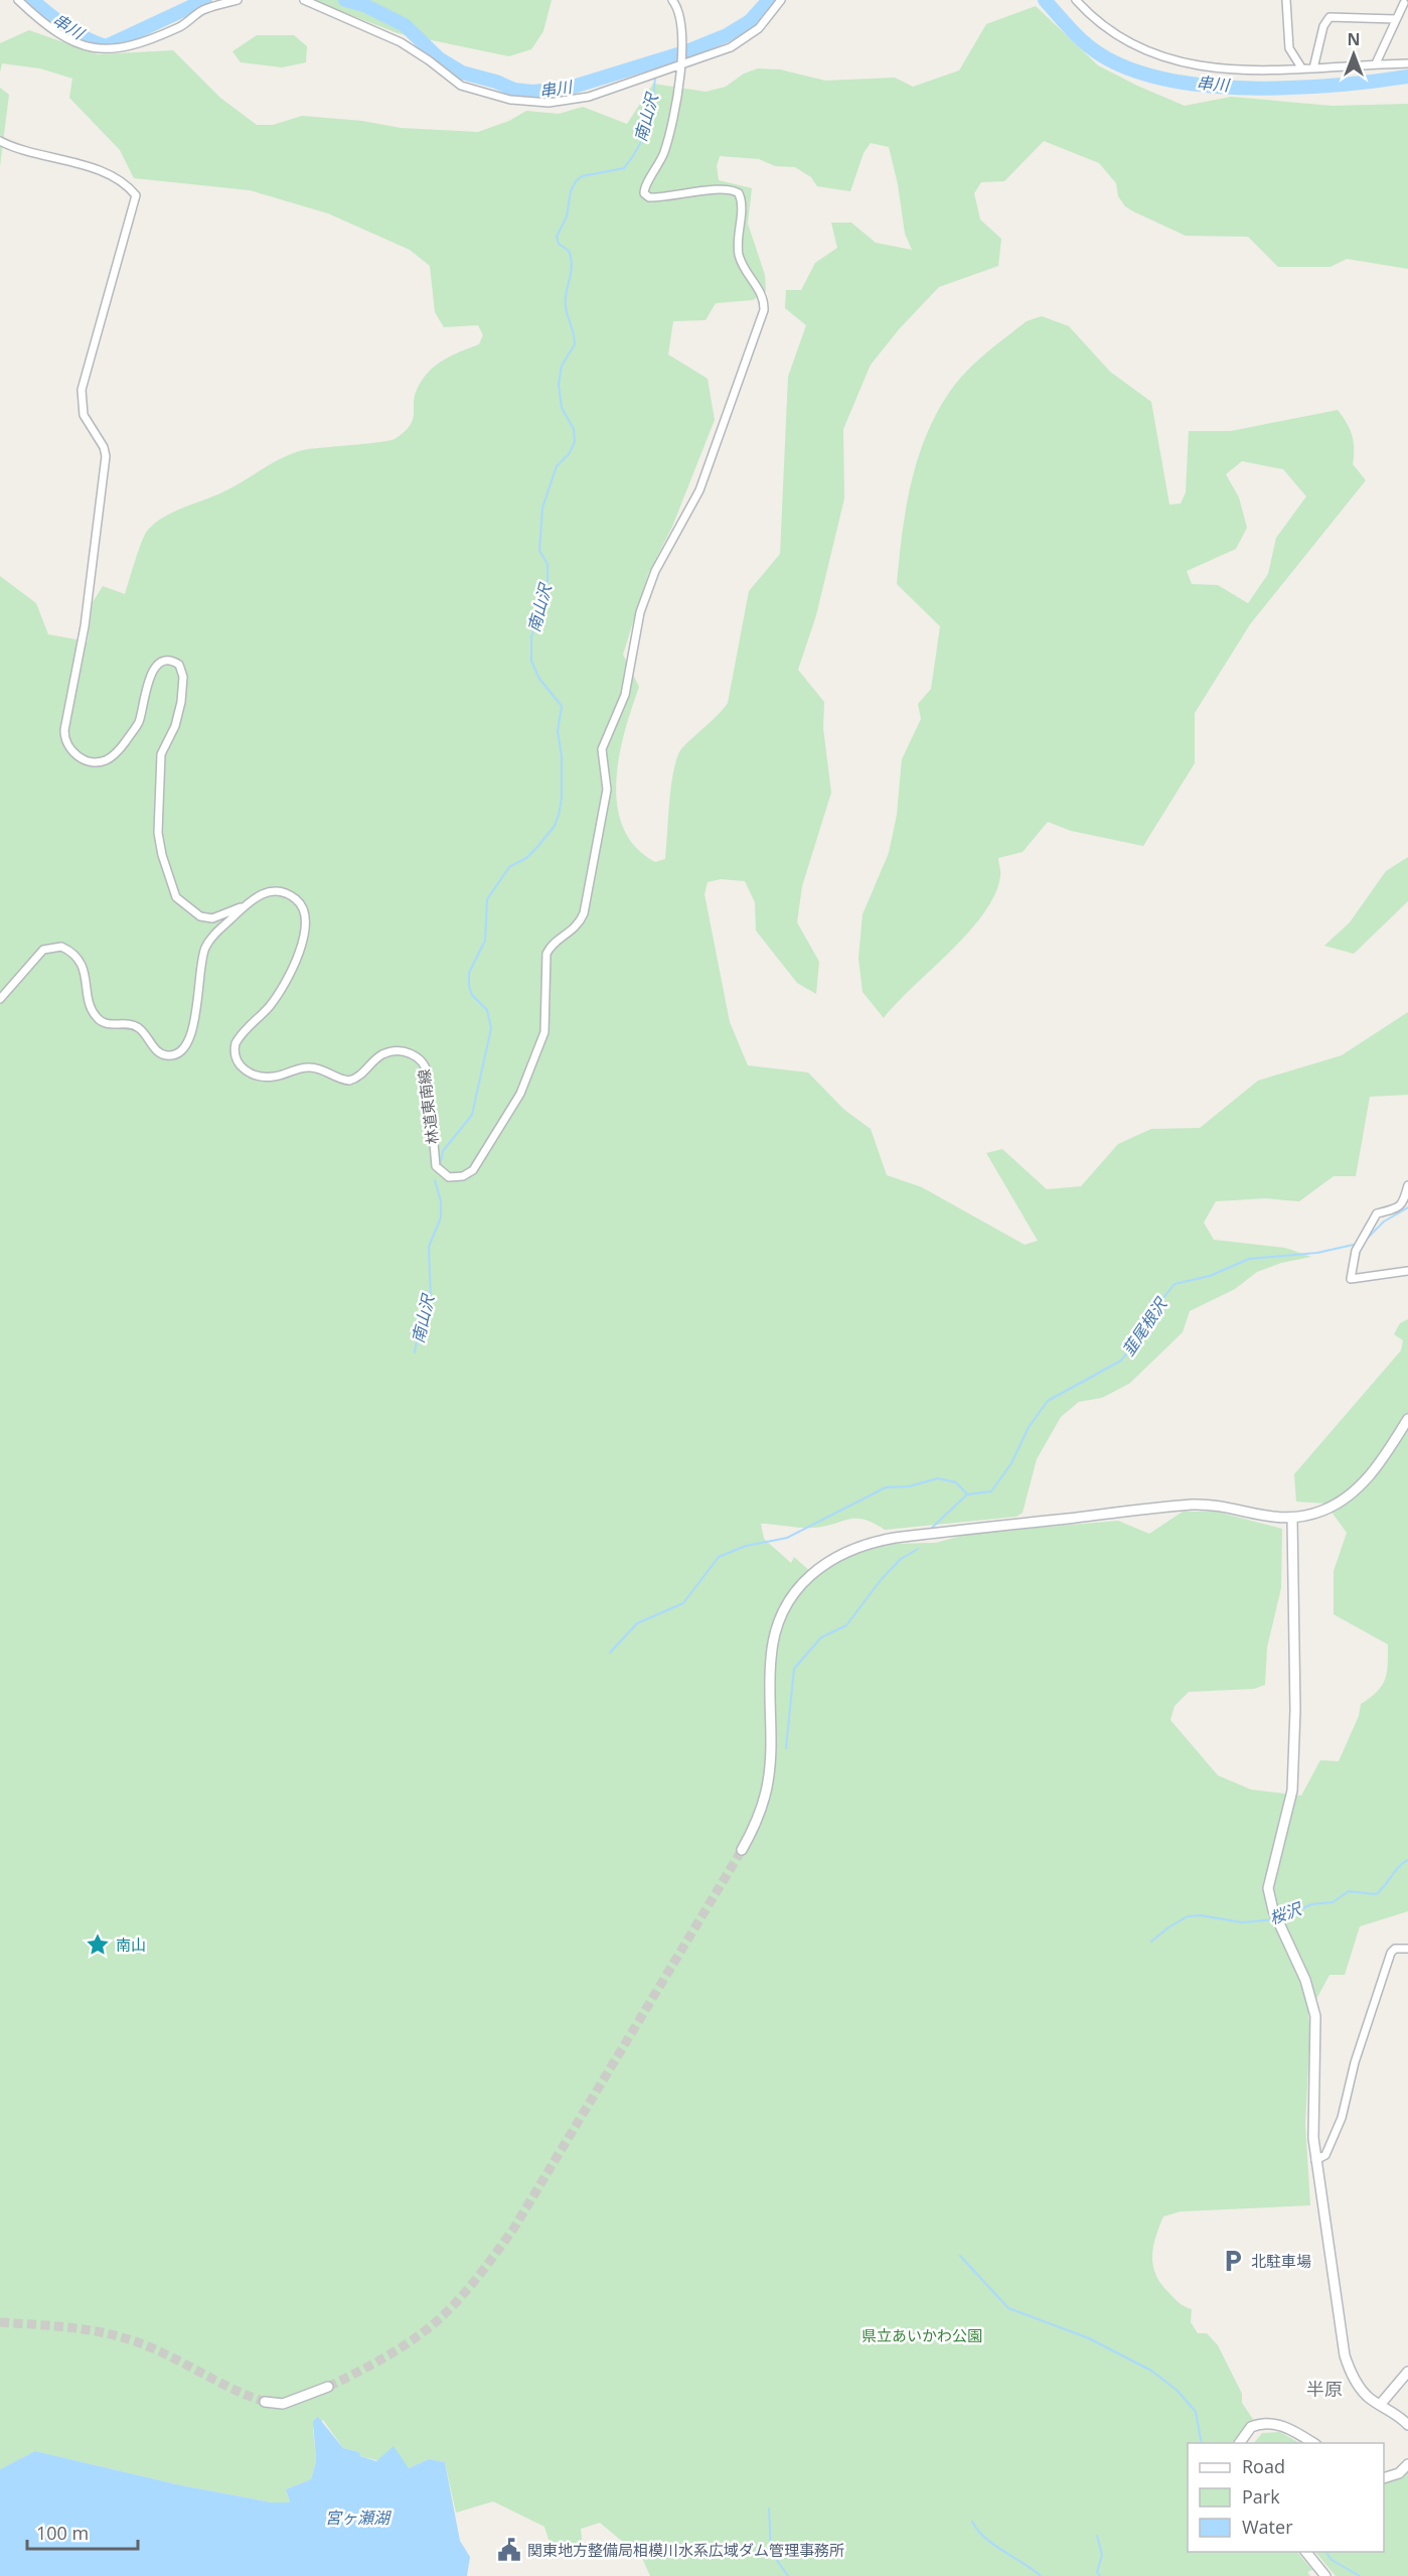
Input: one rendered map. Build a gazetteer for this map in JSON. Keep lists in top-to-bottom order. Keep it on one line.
{"streets":{"street":["林道東南線"]},"districts":["半原"],"water":["串川","南山沢","韮尾根沢","桜沢","宮ヶ瀬湖"],"parks":["県立あいかわ公園"],"places":{"place":["南山"],"parking":["北駐車場"],"public building":["関東地方整備局相模川水系広域ダム管理事務所"]},"legend":["Road","Park","Water"],"scale_bar":"100 m","north":"top"}
